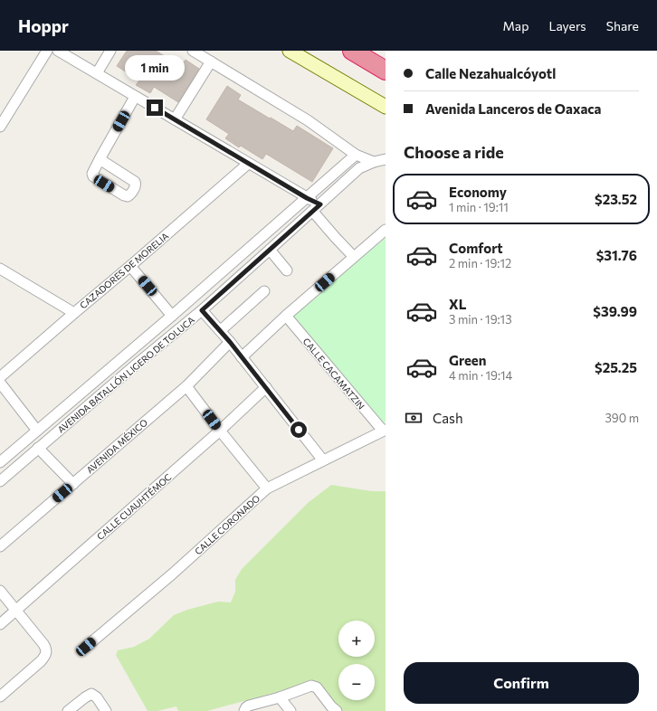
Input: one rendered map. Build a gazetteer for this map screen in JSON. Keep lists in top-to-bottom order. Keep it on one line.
{"streets":{"street":["CAZADORES DE MORELIA","CALLE CACAMATZIN","AVENIDA BATALLÓN LIGERO DE TOLUCA","AVENIDA MÉXICO","CALLE CUAUHTÉMOC","CALLE CORONADO"]},"crossings":[["CALLE CACAMATZIN","CALLE CORONADO"]],"page":{"header":"Hoppr","nav":["Map","Layers","Share"],"banner":["Calle Nezahualcóyotl","Avenida Lanceros de Oaxaca"],"bubble":"1 min","heading":"Choose a ride","list":[{"name":"Economy","note":"1 min · 19:11","value":"$23.52"},{"name":"Comfort","note":"2 min · 19:12","value":"$31.76"},{"name":"XL","note":"3 min · 19:13","value":"$39.99"},{"name":"Green","note":"4 min · 19:14","value":"$25.25"}],"pay":["Cash","390 m"],"map_buttons":["+","−"],"buttons":"Confirm"}}
